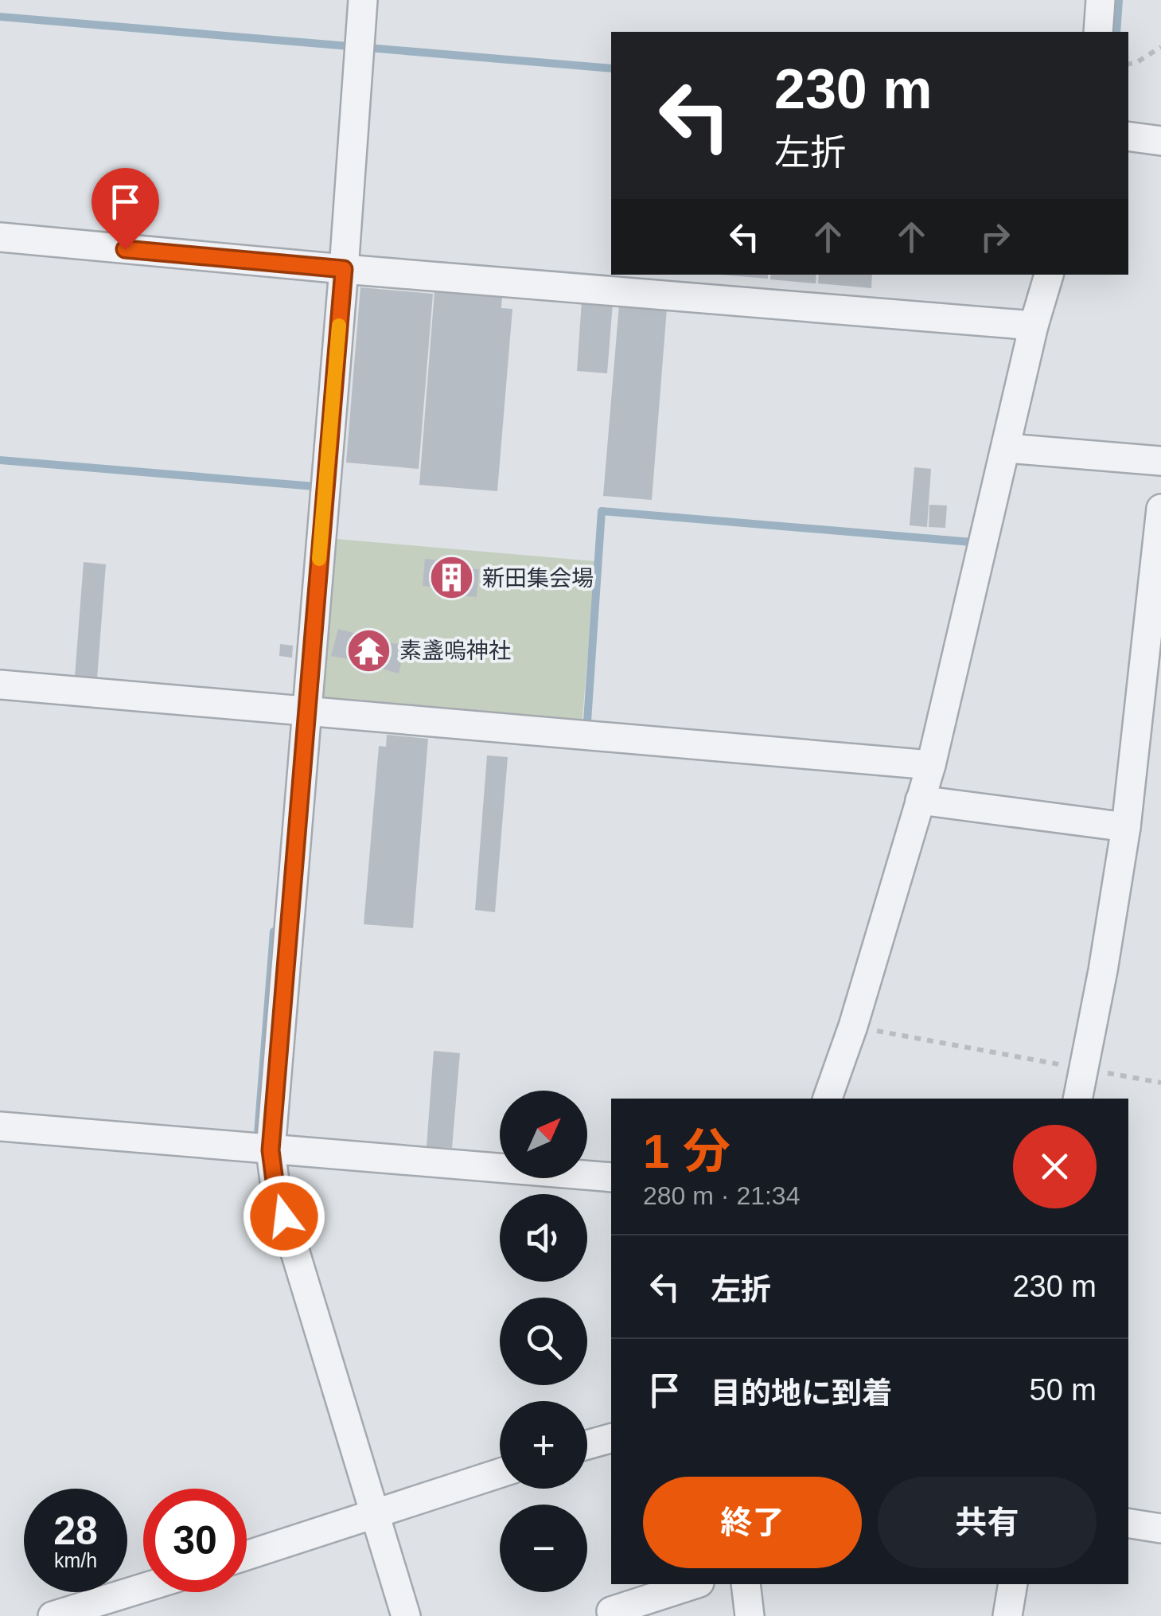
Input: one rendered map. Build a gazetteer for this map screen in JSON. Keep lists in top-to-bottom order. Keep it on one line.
{"places":{"building":["新田集会場"],"temple":["素盞嗚神社"]},"north":"top right","page":{"turn":["230 m","左折"],"map_buttons":["+","−"],"heading":["1 分","280 m · 21:34"],"list":[{"name":"左折","value":"230 m"},{"name":"目的地に到着","value":"50 m"}],"buttons":["終了","共有"],"speed":"28 km/h","limit":"30"}}
